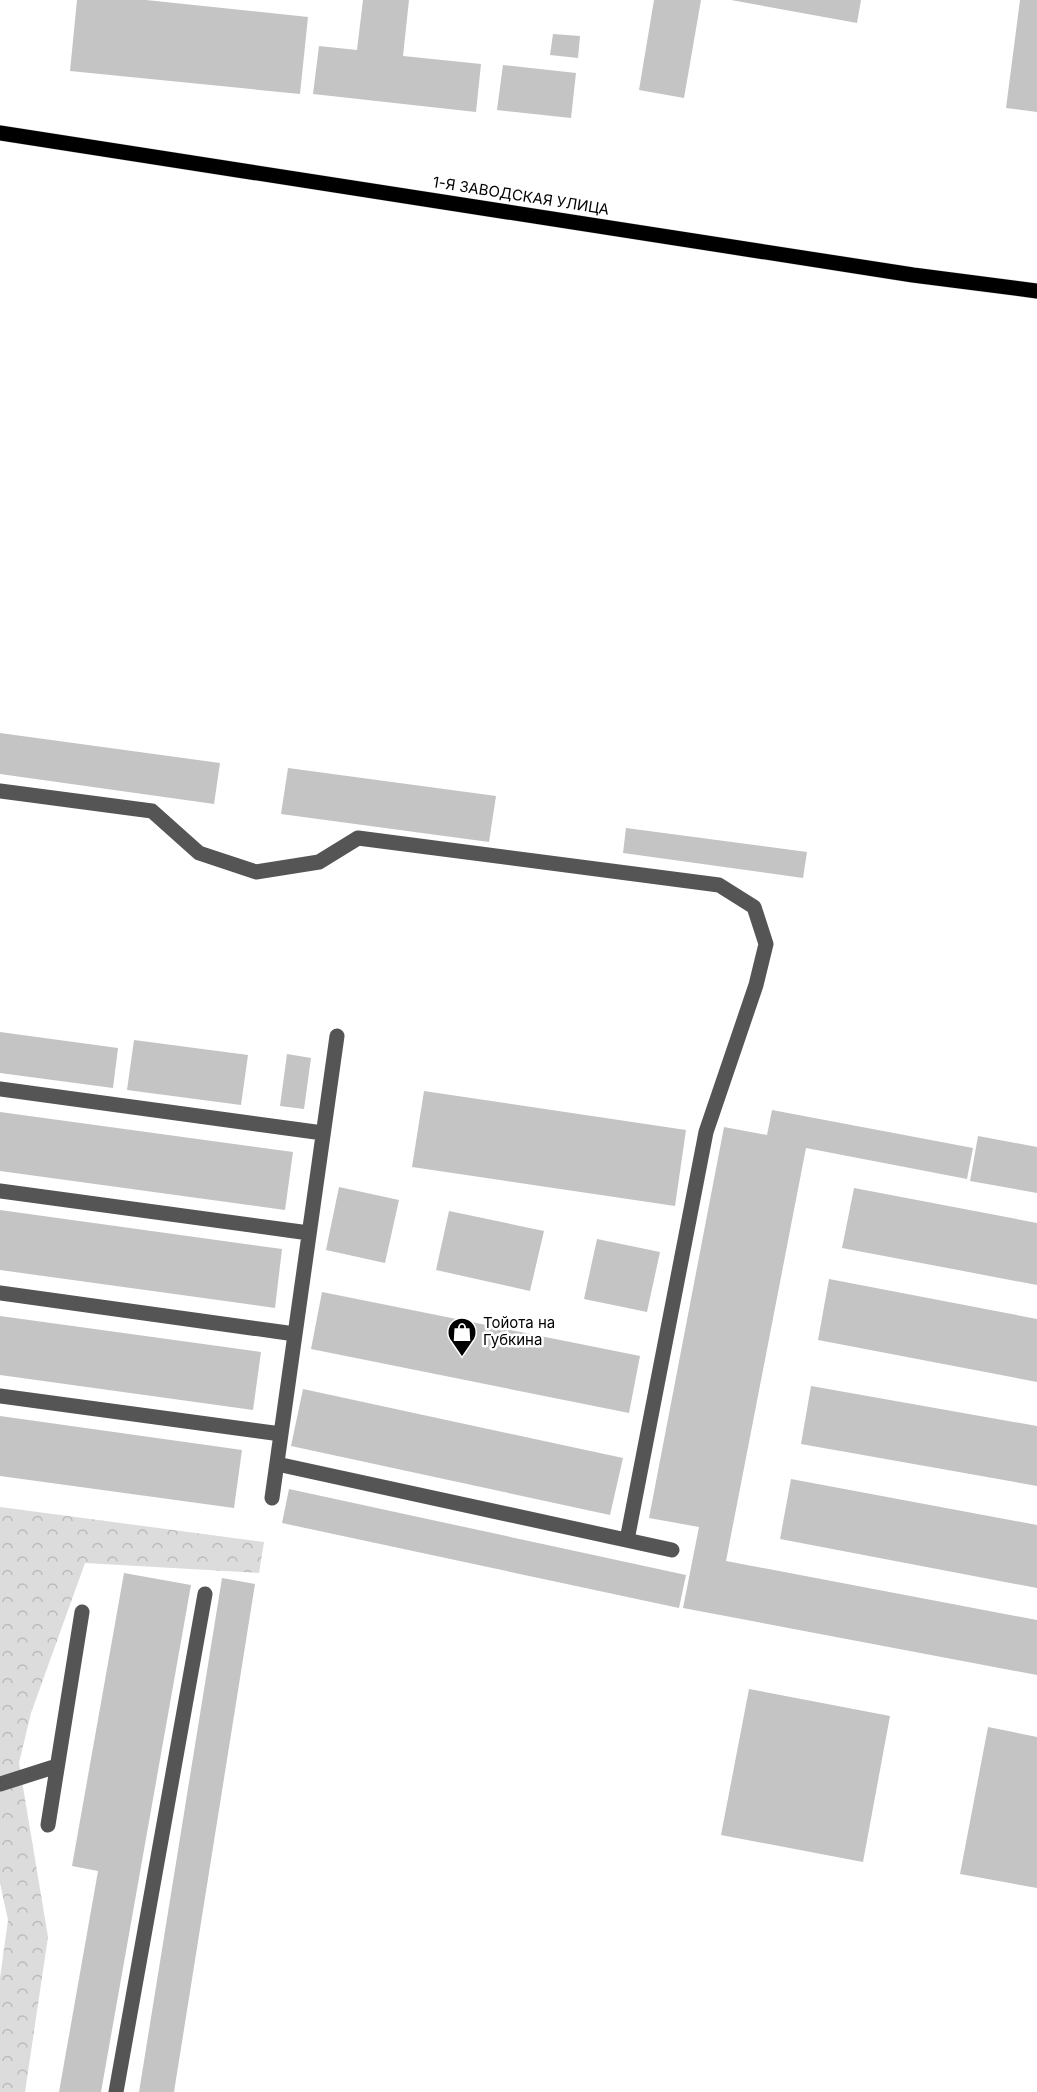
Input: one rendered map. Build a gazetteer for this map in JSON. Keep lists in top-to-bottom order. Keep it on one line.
{"streets":{"main road":["1-Я ЗАВОДСКАЯ УЛИЦА"]},"places":{"shop":["Тойота на Губкина"]}}
